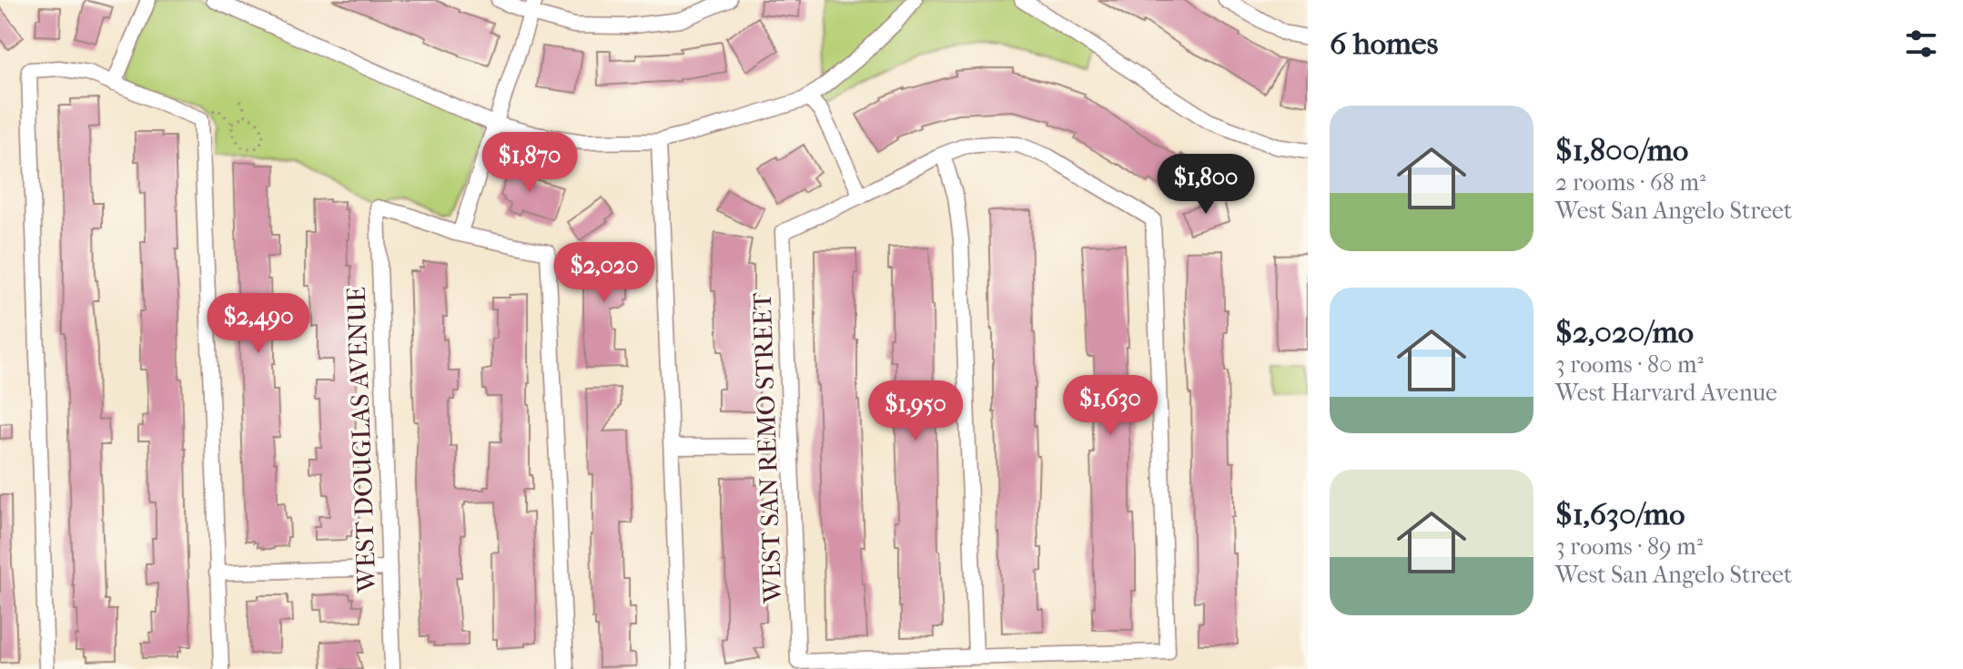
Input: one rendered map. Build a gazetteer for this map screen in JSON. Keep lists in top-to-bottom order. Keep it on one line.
{"streets":{"street":["WEST DOUGLAS AVENUE","WEST SAN REMO STREET"]},"page":{"heading":"6 homes","list":[{"name":"$1,800/mo","note":"2 rooms · 68 m² · West San Angelo Street"},{"name":"$2,020/mo","note":"3 rooms · 80 m² · West Harvard Avenue"},{"name":"$1,630/mo","note":"3 rooms · 89 m² · West San Angelo Street"}],"price":["$1,870","$1,800","$2,020","$2,490","$1,630","$1,950"]}}
